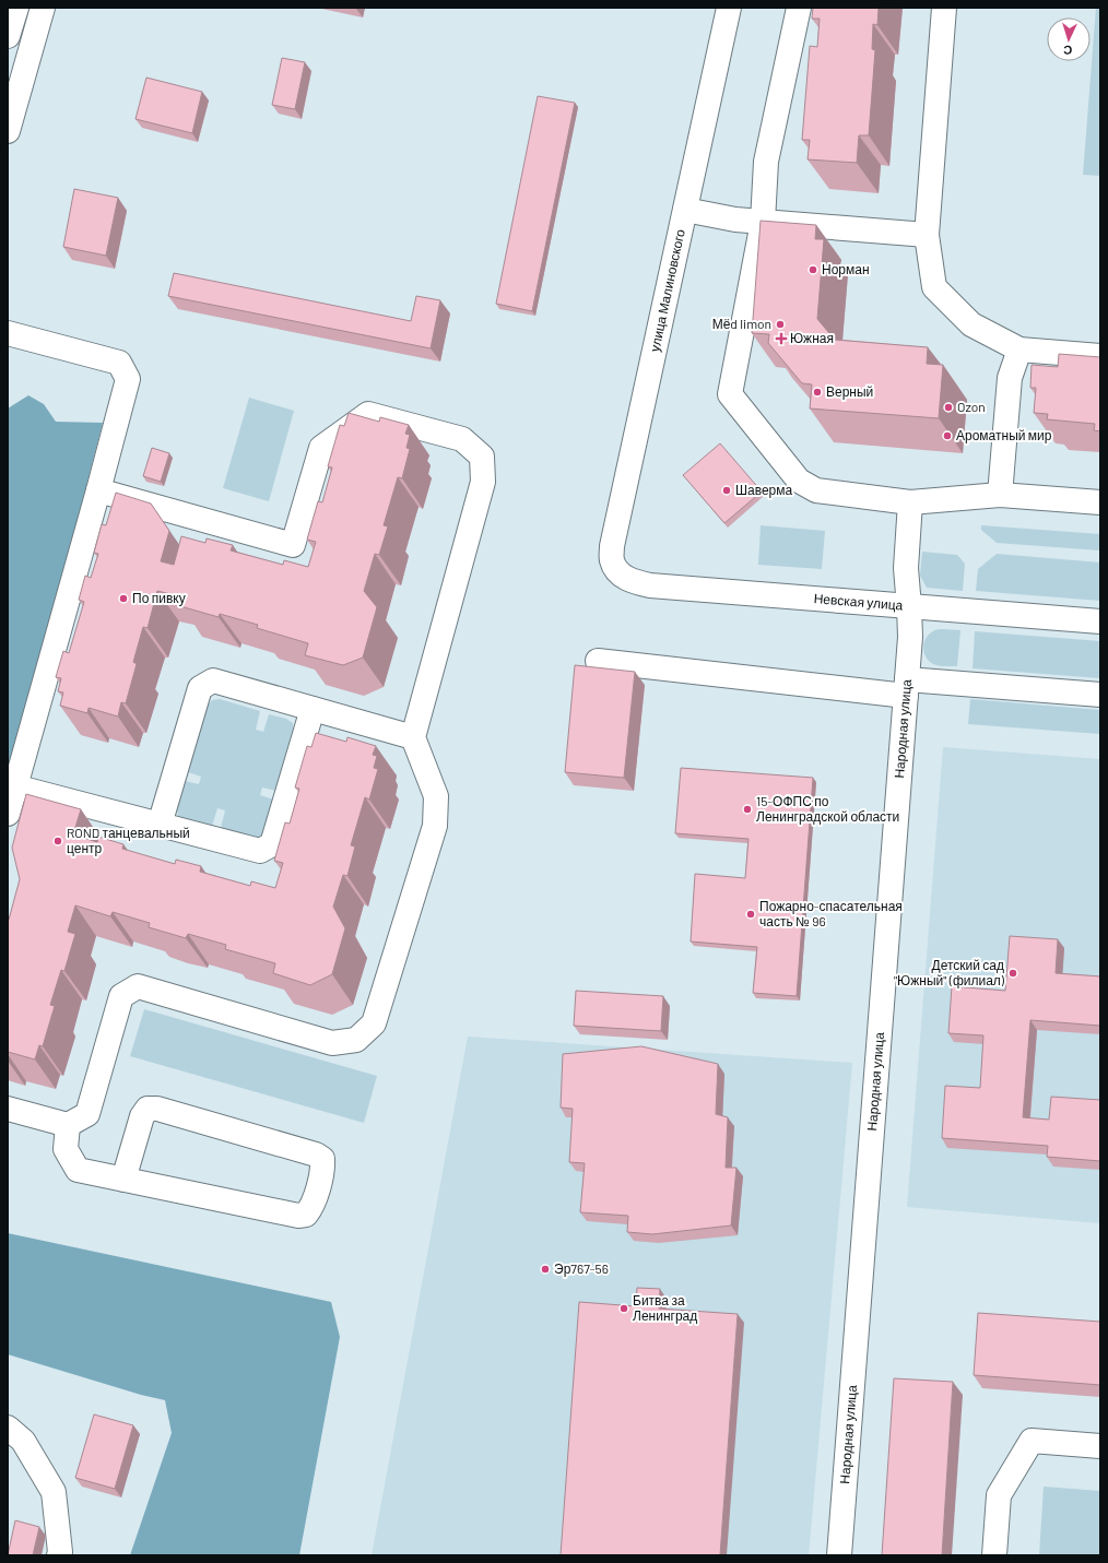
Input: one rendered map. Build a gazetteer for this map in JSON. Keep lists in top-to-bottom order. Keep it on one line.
{"streets":{"street":["улица Малиновского","Невская улица","Народная улица"]},"crossings":[["улица Малиновского","Невская улица"],["Невская улица","Народная улица"]],"places":{"other":["Норман","Мёd limon","Верный","Ozon","Ароматный мир","Шаверма","По пивку","15-ОФПС по Ленинградской области","ROND танцевальный центр","Пожарно-спасательная часть № 96","Детский сад \"Южный\" (филиал)","Эр767-56","Битва за Ленинград"],"health":["Южная"]},"north":"bottom"}
